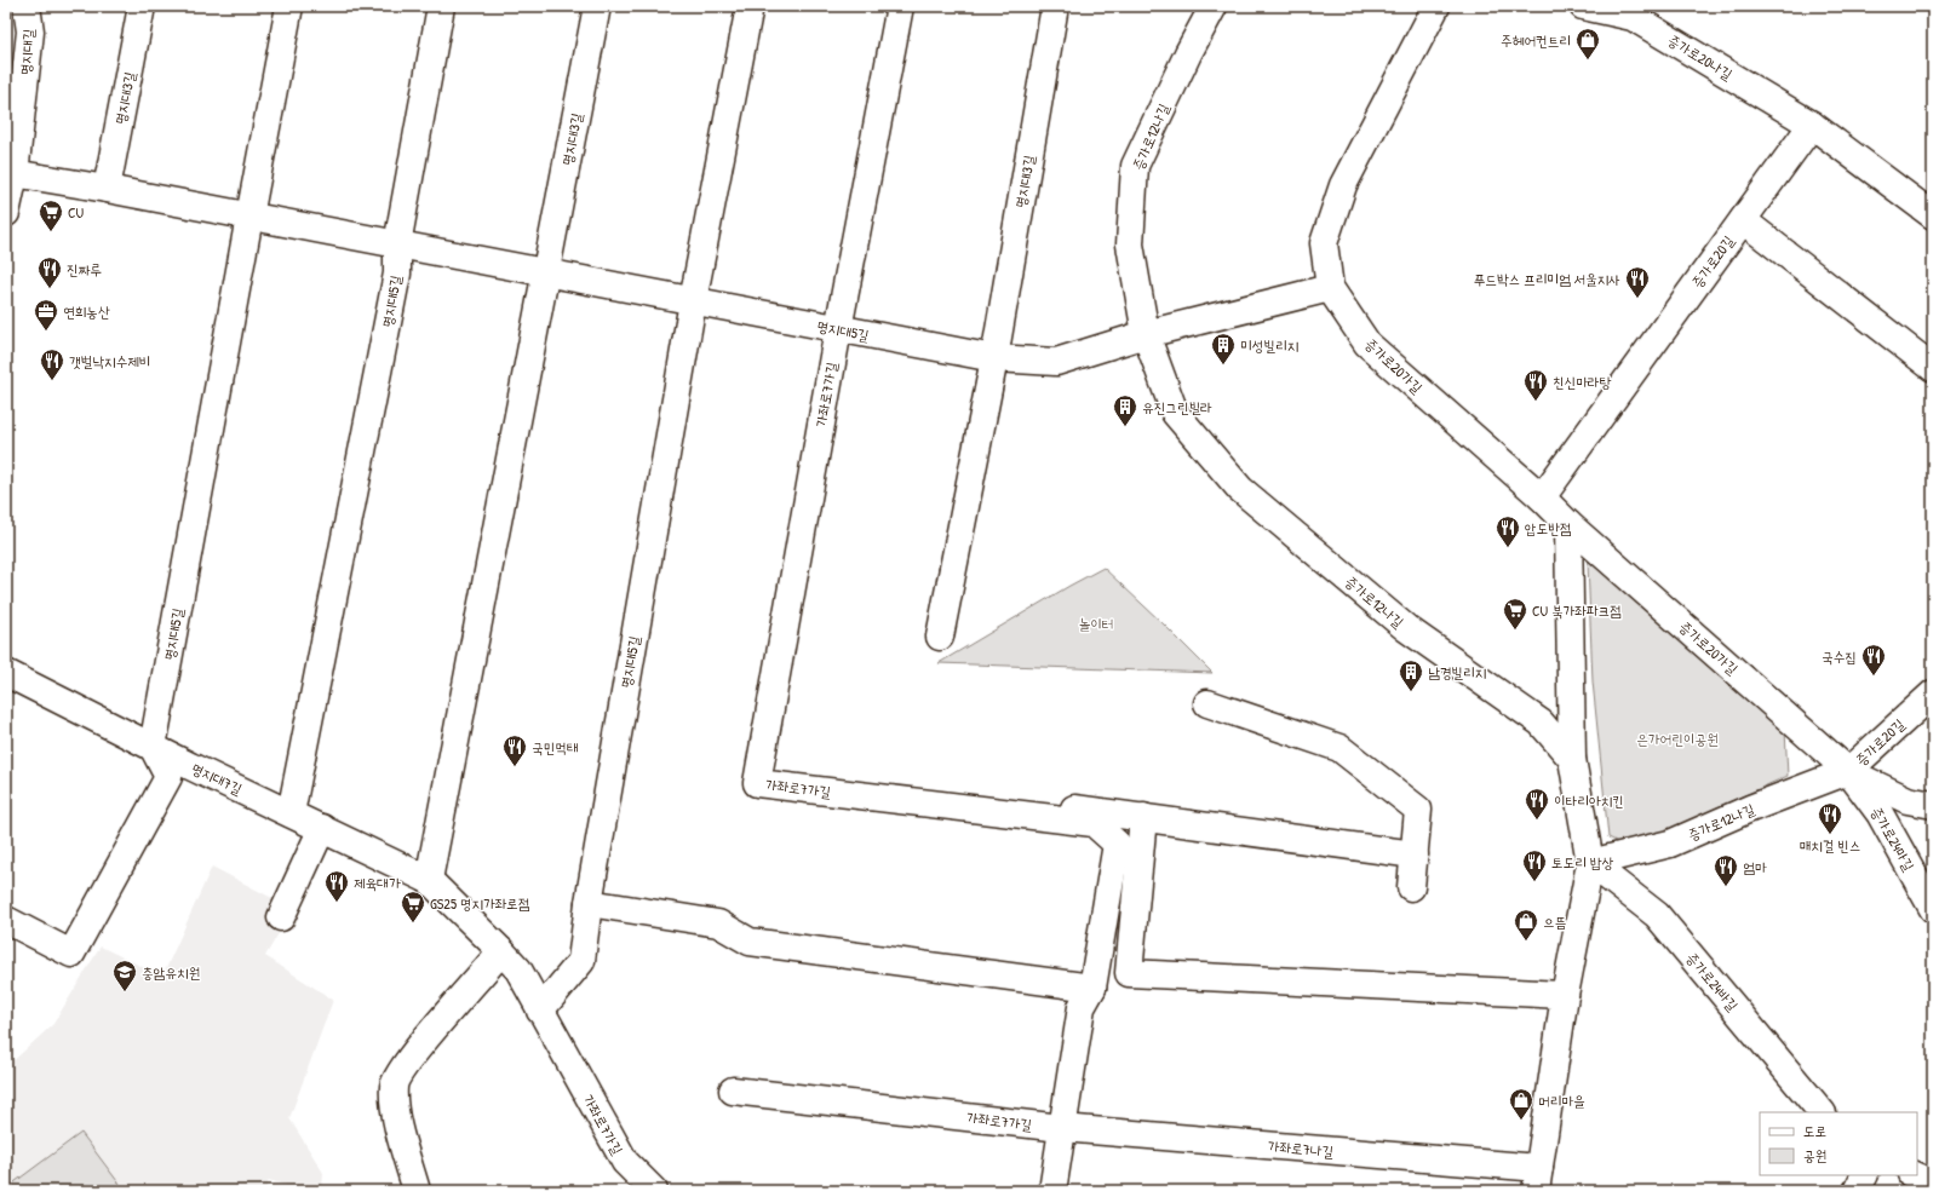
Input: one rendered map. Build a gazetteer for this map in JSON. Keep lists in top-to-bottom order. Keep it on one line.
{"streets":{"street":["명지대길","증가로20나길","명지대3길","증가로12나길","증가로20길","명지대5길","증가로20가길","가좌로7가길","명지대7길","증가로24마길","증가로24바길","가좌로7나길"]},"crossings":[["명지대길","명지대5길"],["명지대3길","명지대5길"],["증가로12나길","증가로20길"],["증가로12나길","명지대5길"],["증가로12나길","증가로20가길"],["증가로12나길","증가로24마길"],["증가로12나길","증가로24바길"],["증가로20길","증가로20가길"],["증가로20길","증가로24마길"],["명지대5길","가좌로7가길"],["명지대5길","명지대7길"],["증가로20가길","증가로24마길"],["가좌로7가길","명지대7길"],["가좌로7가길","가좌로7나길"]],"parks":["놀이터","은가어린이공원"],"places":{"shop":["주헤어컨트리","으뜸","머리마을"],"supermarket":["CU","CU 북가좌파크점","GS25 명지가좌로점"],"restaurant":["진짜루","푸드박스 프리미엄 서울지사","갯벌낙지수제비","친신마라탕","압도반점","국수집","국민먹태","이타리아치킨","매치걸 빈스","토도리 밥상","엄마","제육대가"],"office":["연희농산"],"building":["미성빌리지","유진그린빌라","남경빌리지"],"school or university":["충암유치원"]},"legend":["도로","공원"]}
